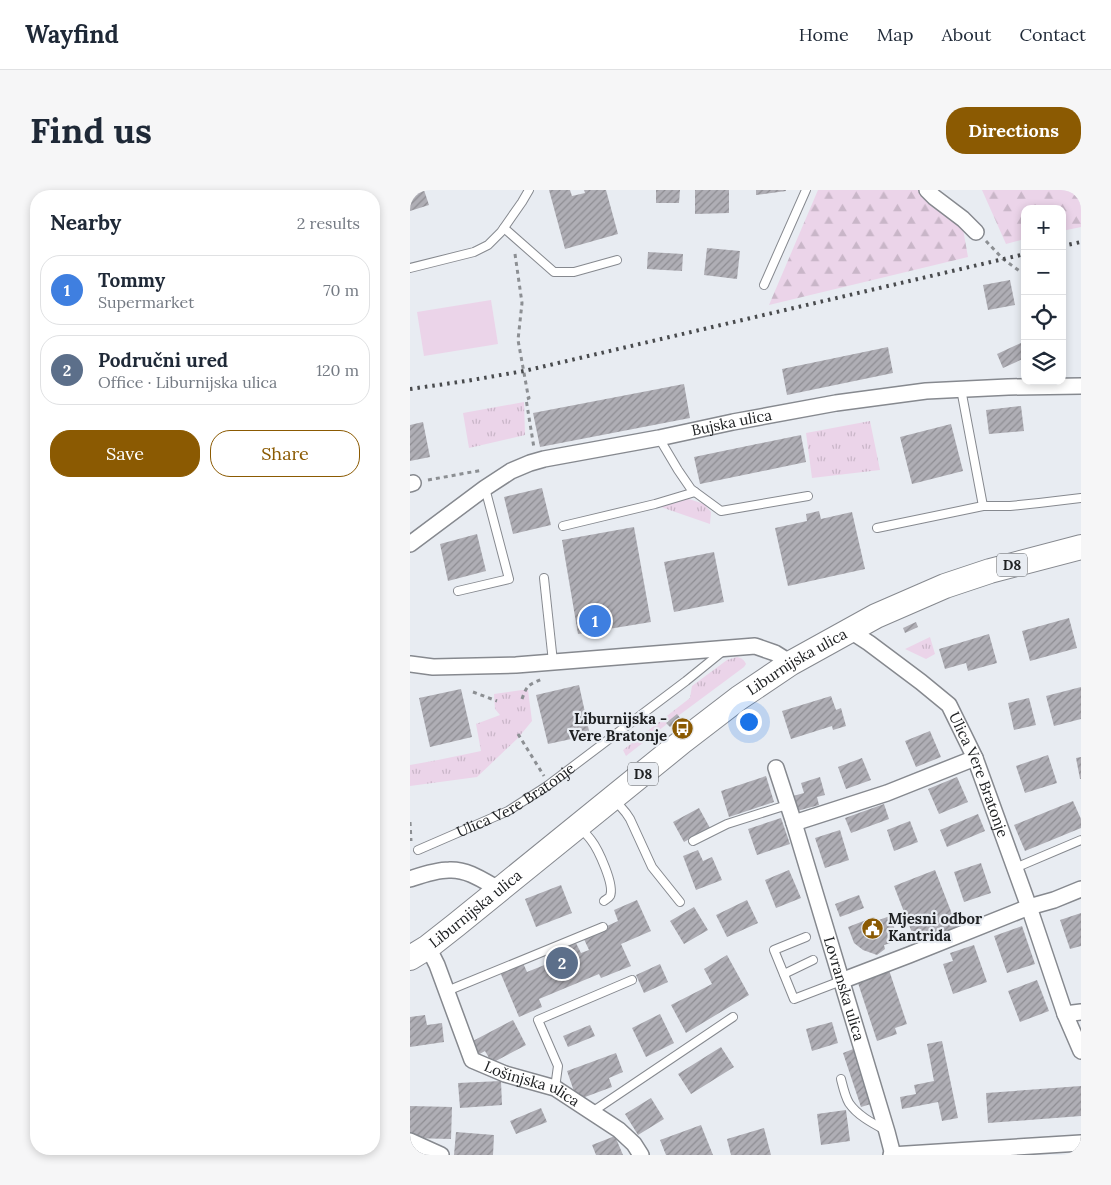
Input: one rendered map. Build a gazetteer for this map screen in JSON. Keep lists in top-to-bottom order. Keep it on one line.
{"streets":{"main road":["D8","Liburnijska ulica"],"street":["Bujska ulica","Ulica Vere Bratonje","Lovranska ulica","Lošinjska ulica"]},"crossings":[["Liburnijska ulica","Ulica Vere Bratonje"],["Liburnijska ulica","Lošinjska ulica"]],"places":{"bus stop":["Liburnijska - Vere Bratonje"],"public building":["Mjesni odbor Kantrida"]},"page":{"header":"Wayfind","nav":["Home","Map","About","Contact"],"buttons":["Directions",["Save","Share"]],"title":"Find us","heading":["Nearby","2 results"],"map_buttons":["+","−"],"list":[{"mark":"1","name":"Tommy","note":"Supermarket","value":"70 m"},{"mark":"2","name":"Područni ured","note":"Office · Liburnijska ulica","value":"120 m"}],"pins":["1","2"]}}
